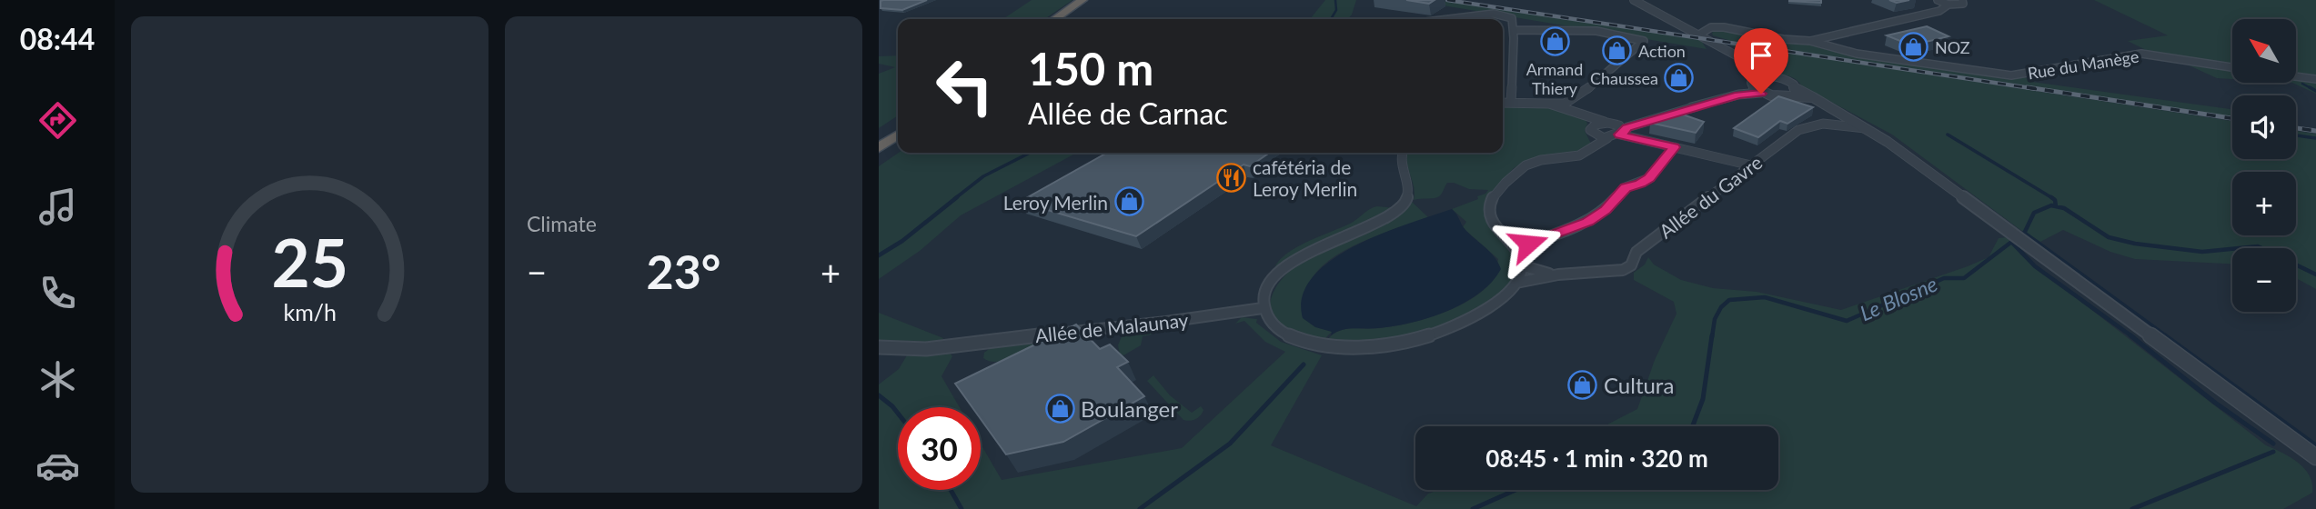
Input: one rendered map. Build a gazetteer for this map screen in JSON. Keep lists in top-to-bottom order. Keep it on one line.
{"streets":{"street":["Rue du Manège","Allée du Gavre","Allée de Malaunay"]},"water":["Le Blosne"],"places":{"shop":["Armand Thiery","NOZ","Action","Chaussea","Leroy Merlin","Cultura","Boulanger"],"restaurant":["cafétéria de Leroy Merlin"]},"north":"top left","page":{"tabs":"08:44","tile":"Climate","map_buttons":["+","−"],"turn":["150 m","Allée de Carnac"],"heat":["−","23°","+"],"limit":"30","trip":"08:45 · 1 min · 320 m","gauge":["25","km/h"]}}
